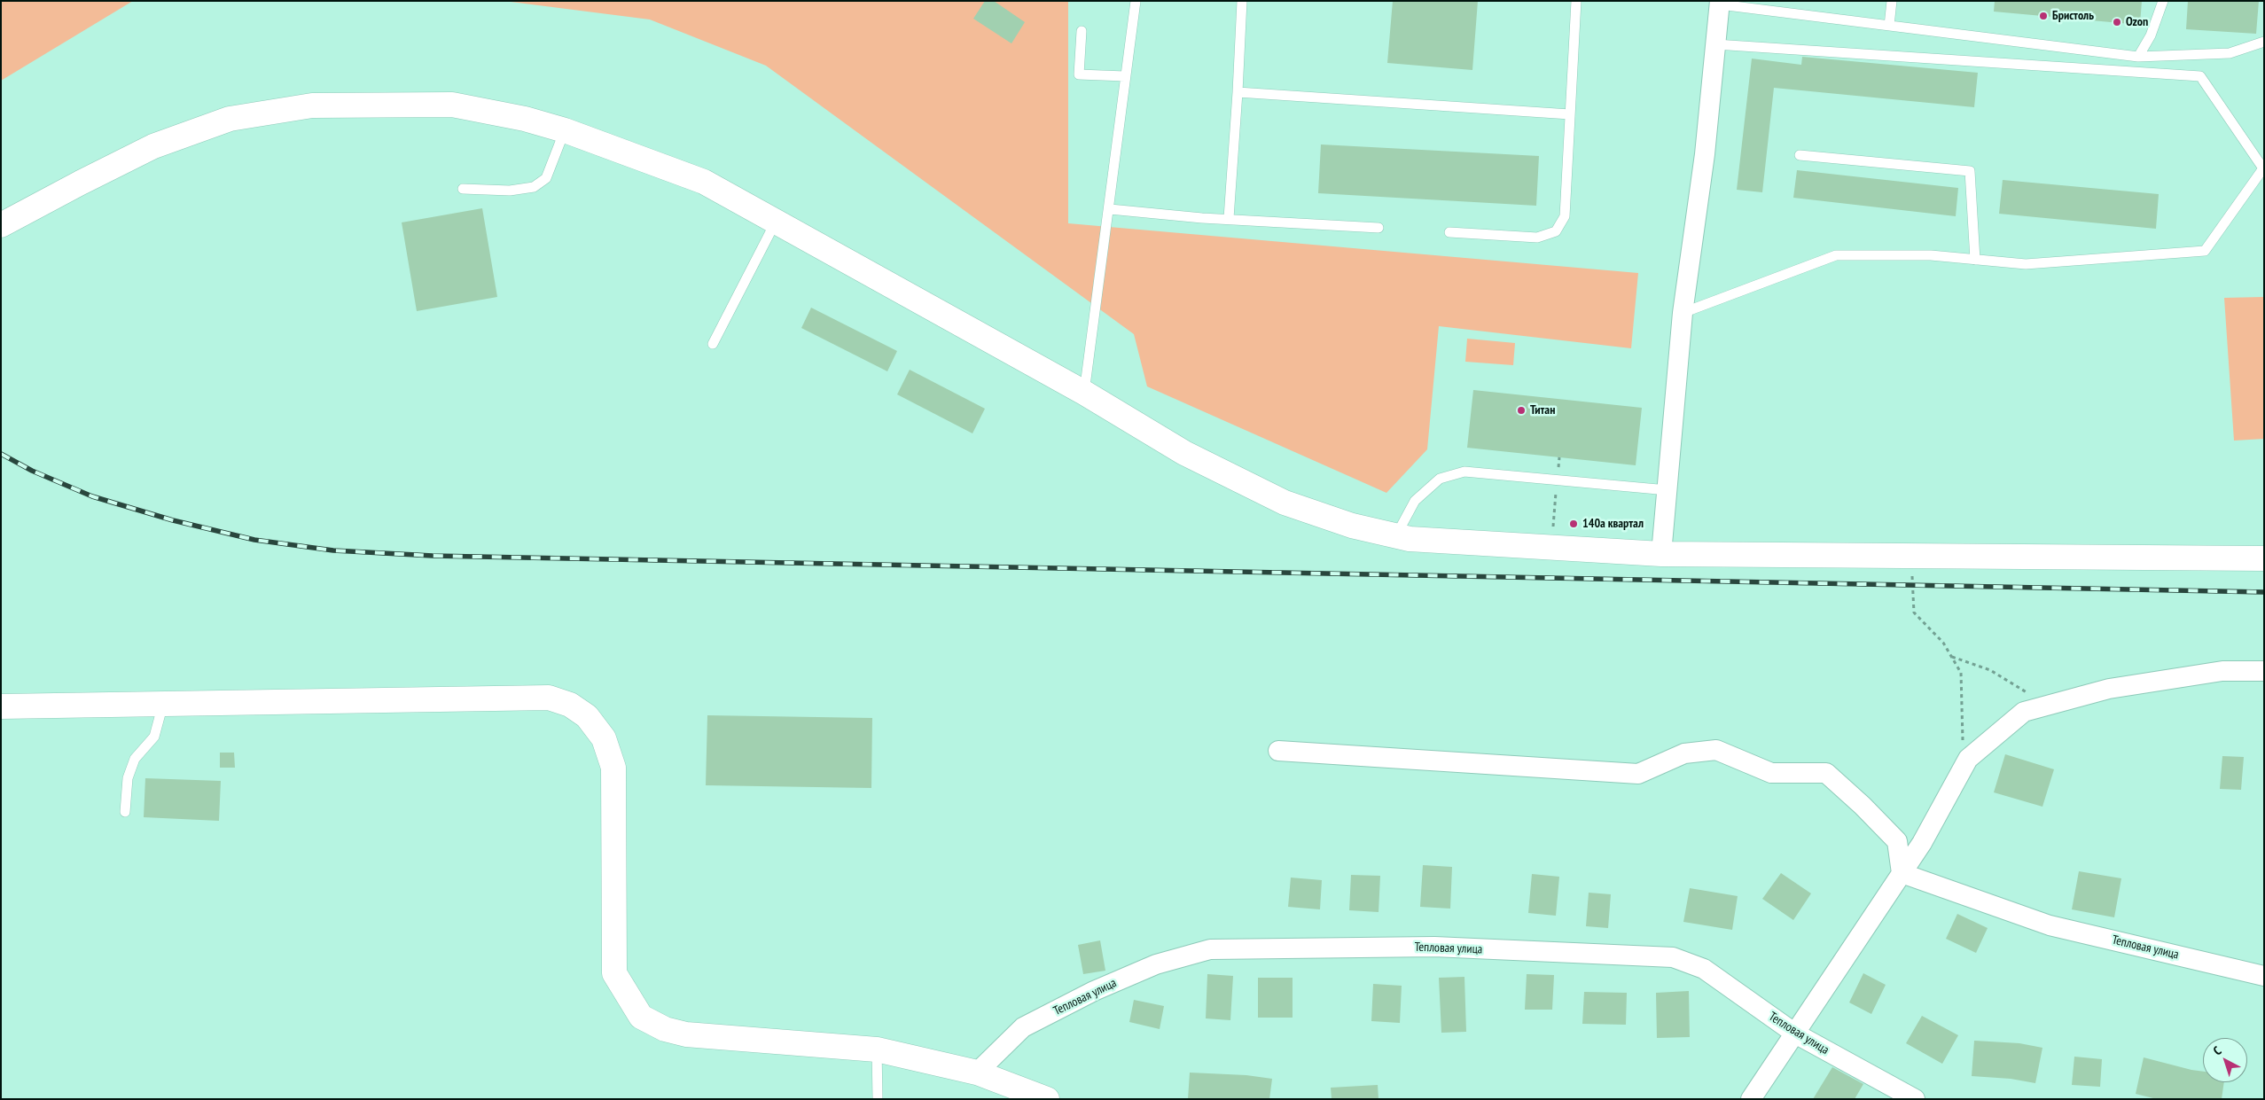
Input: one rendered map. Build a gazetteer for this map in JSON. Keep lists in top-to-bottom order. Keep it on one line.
{"streets":{"street":["Тепловая улица"]},"places":["Бристоль","Ozon","Титан","140а квартал"],"north":"top left"}
